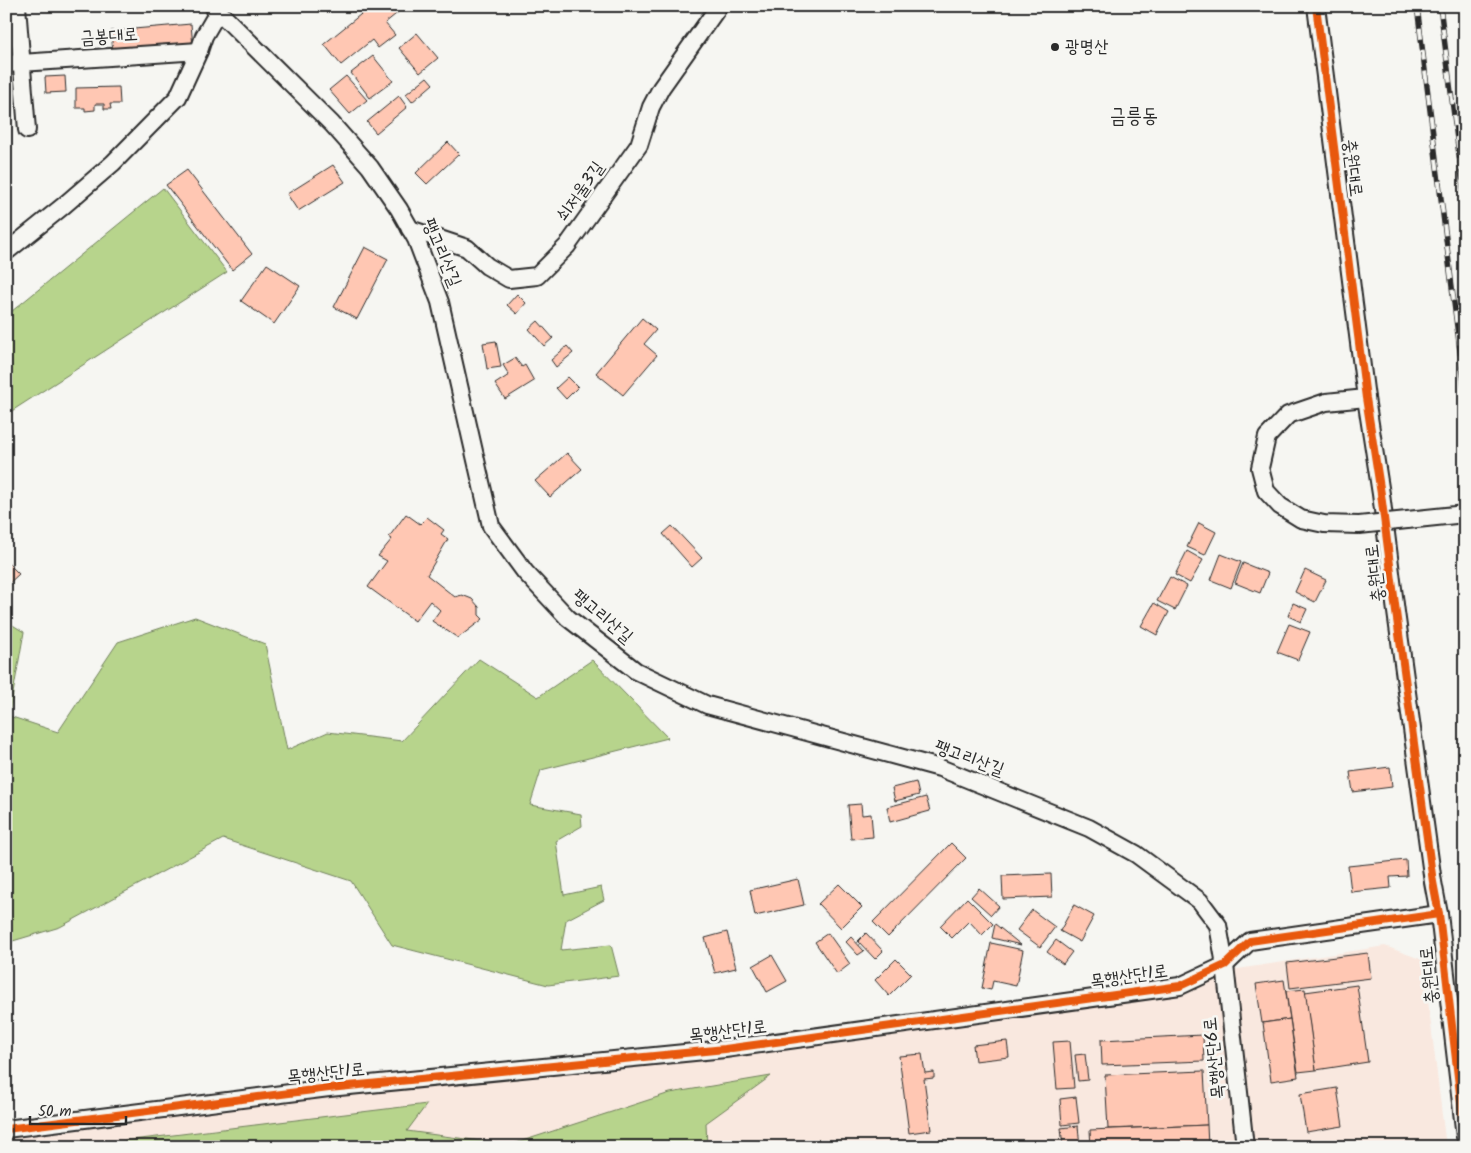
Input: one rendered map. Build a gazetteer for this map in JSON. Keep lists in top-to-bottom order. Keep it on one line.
{"streets":{"street":["금봉대로","충원대로","쇠저울3길","팽고리산길","목행산단1로","목행산단6로"]},"crossings":[["금봉대로","팽고리산길"],["충원대로","목행산단1로"],["쇠저울3길","팽고리산길"],["팽고리산길","목행산단1로"],["팽고리산길","목행산단6로"],["목행산단1로","목행산단6로"]],"districts":["금릉동"],"places":["광명산"],"scale_bar":"50 m"}
